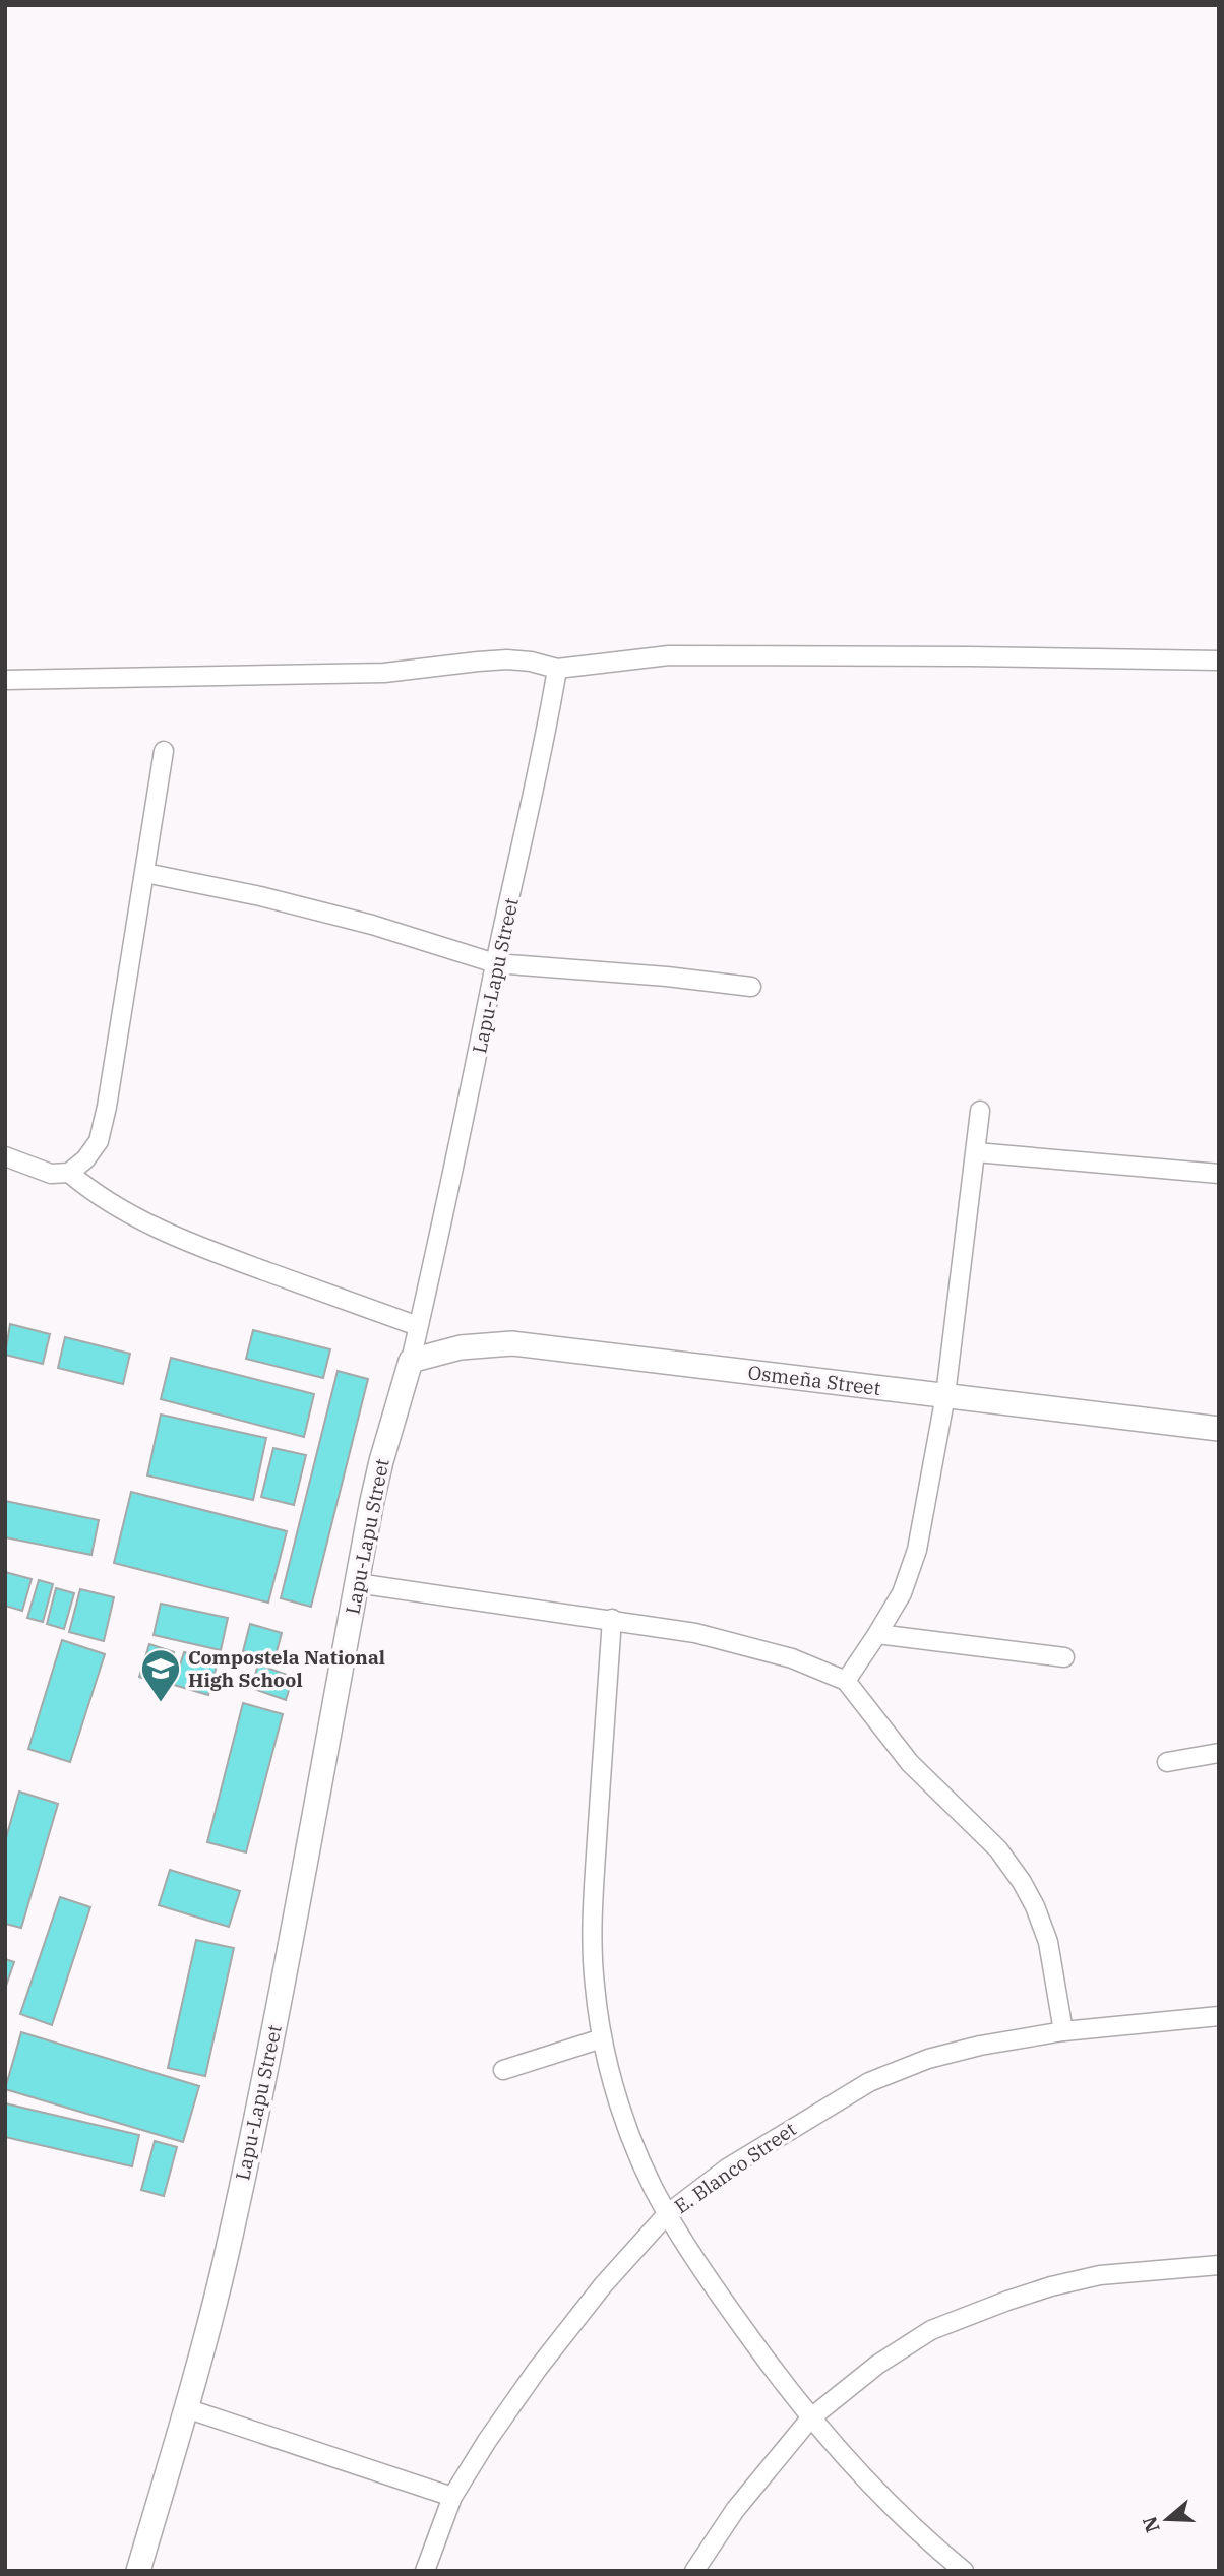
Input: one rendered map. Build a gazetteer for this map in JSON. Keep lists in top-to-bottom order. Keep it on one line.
{"streets":{"street":["Lapu-Lapu Street","Osmeña Street","E. Blanco Street"]},"crossings":[["Lapu-Lapu Street","Osmeña Street"]],"places":{"school or university":["Compostela National High School"]},"north":"left"}
